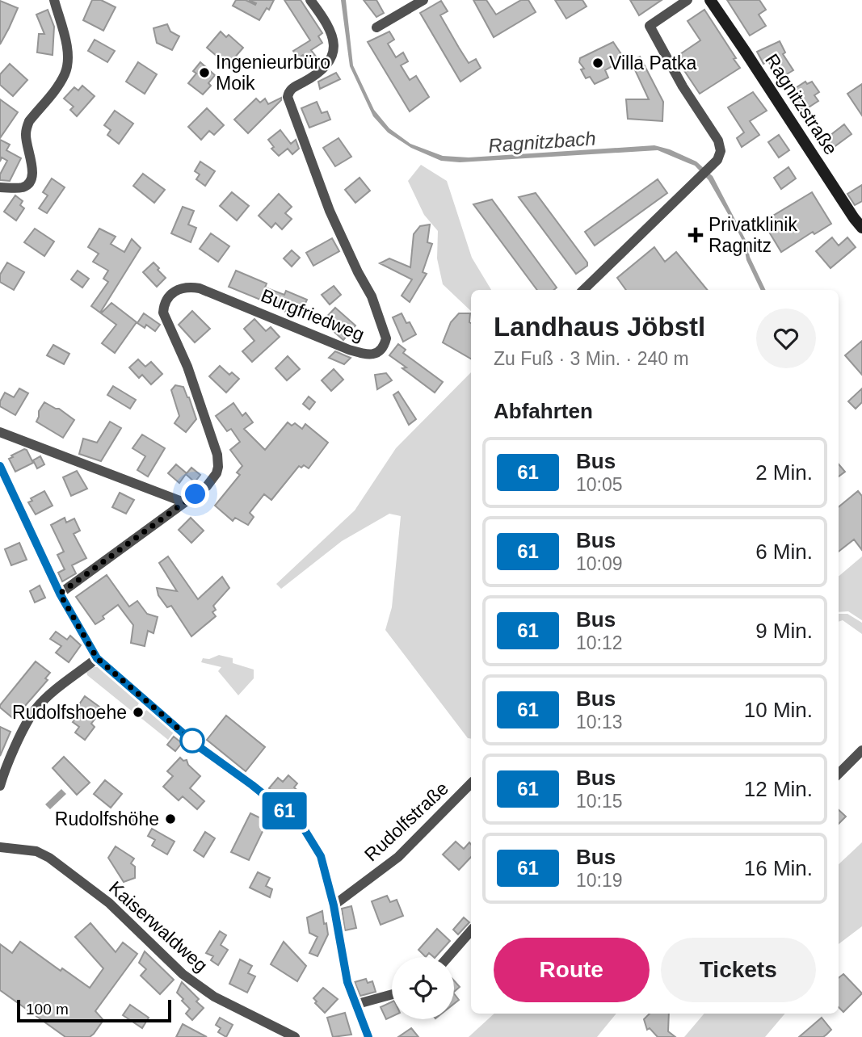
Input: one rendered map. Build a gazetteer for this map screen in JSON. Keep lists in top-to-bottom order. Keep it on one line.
{"streets":{"main road":["Ragnitzstraße"],"street":["Burgfriedweg","Rudolfstraße","Kaiserwaldweg"]},"water":["Ragnitzbach"],"places":{"other":["Villa Patka","Ingenieurbüro Moik","Rudolfshoehe","Rudolfshöhe"],"health":["Privatklinik Ragnitz"]},"lines":["bus line 61"],"scale_bar":"100 m","page":{"on_map":"61","heading":[["Landhaus Jöbstl","Zu Fuß · 3 Min. · 240 m"],"Abfahrten"],"list":[{"mark":"61","name":"Bus","note":"10:05","value":"2 Min."},{"mark":"61","name":"Bus","note":"10:09","value":"6 Min."},{"mark":"61","name":"Bus","note":"10:12","value":"9 Min."},{"mark":"61","name":"Bus","note":"10:13","value":"10 Min."},{"mark":"61","name":"Bus","note":"10:15","value":"12 Min."},{"mark":"61","name":"Bus","note":"10:19","value":"16 Min."}],"buttons":["Route","Tickets"],"scale":"100 m"}}
